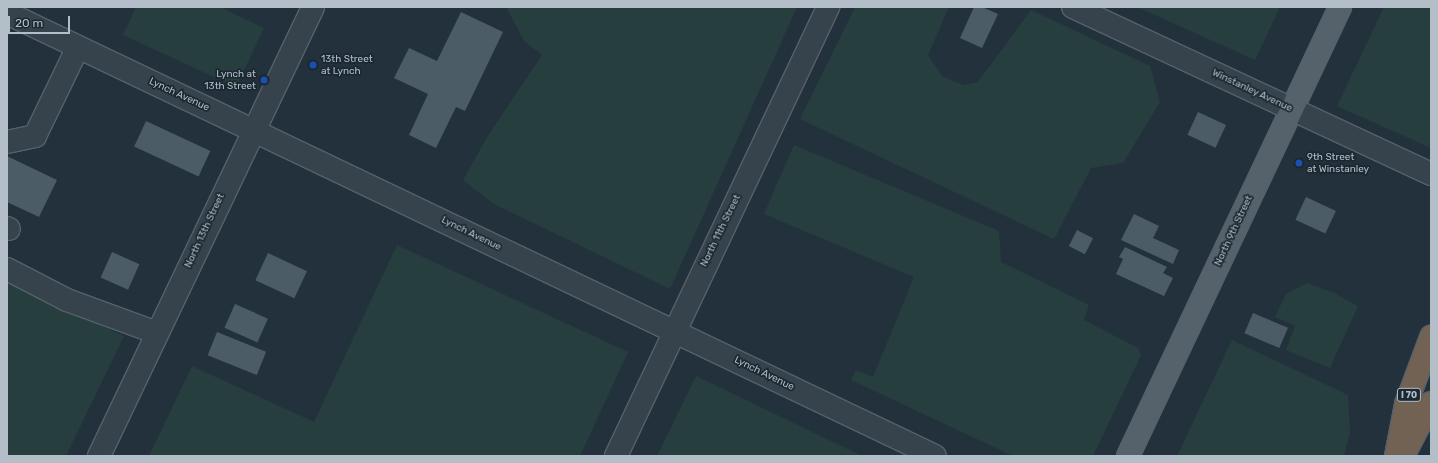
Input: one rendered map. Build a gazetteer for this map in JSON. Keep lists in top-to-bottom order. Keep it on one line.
{"streets":{"highway":["I 70"],"main road":["North 9th Street"],"street":["Winstanley Avenue","Lynch Avenue","North 13th Street","North 11th Street"]},"crossings":[["Winstanley Avenue","North 9th Street"],["Lynch Avenue","North 13th Street"],["Lynch Avenue","North 11th Street"]],"places":["13th Street at Lynch","Lynch at 13th Street","9th Street at Winstanley"],"scale_bar":"20 m"}
